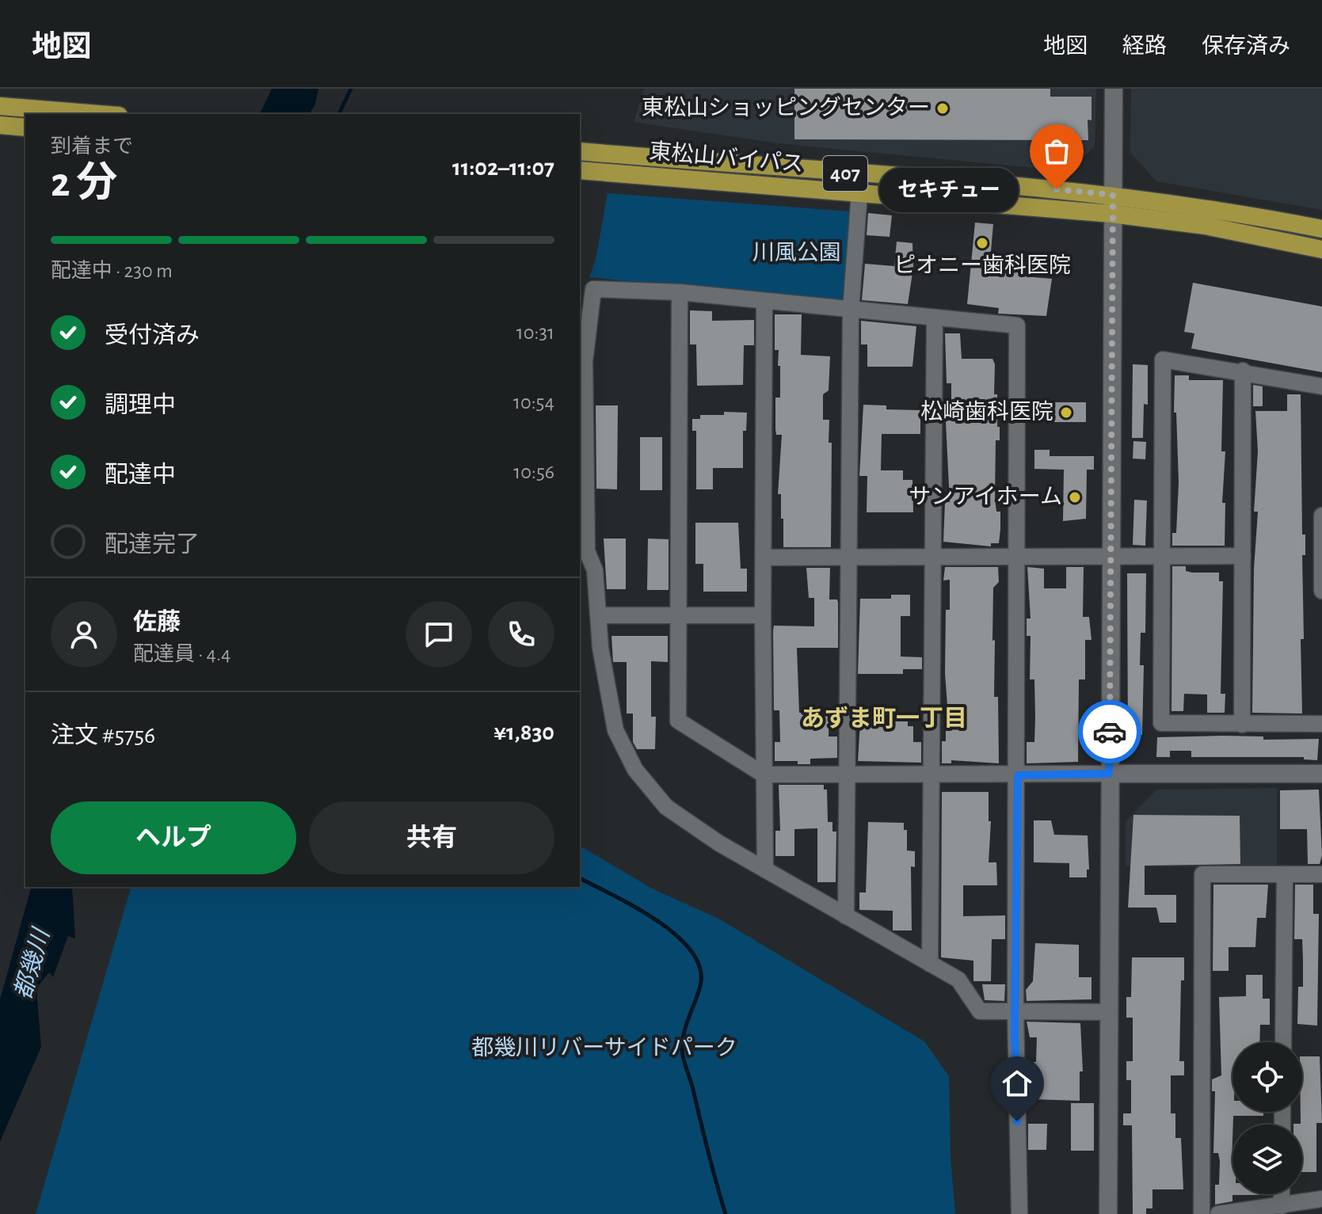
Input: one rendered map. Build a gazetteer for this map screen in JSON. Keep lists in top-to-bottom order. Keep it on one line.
{"streets":{"highway":["東松山バイパス","407"]},"districts":["あずま町一丁目"],"water":["都幾川"],"parks":["川風公園","都幾川リバーサイドパーク"],"places":["東松山ショッピングセンター","セキチュー","ピオニー歯科医院","松崎歯科医院","サンアイホーム"],"page":{"header":"地図","nav":["地図","経路","保存済み"],"heading":["2 分","到着まで","11:02–11:07"],"panel":["佐藤","配達員 · 4.4","注文 #5756","¥1,830"],"bubble":"セキチュー","bar":"配達中 · 230 m","list":[["受付済み","10:31"],["調理中","10:54"],["配達中","10:56"],"配達完了"],"buttons":["ヘルプ","共有"]}}
